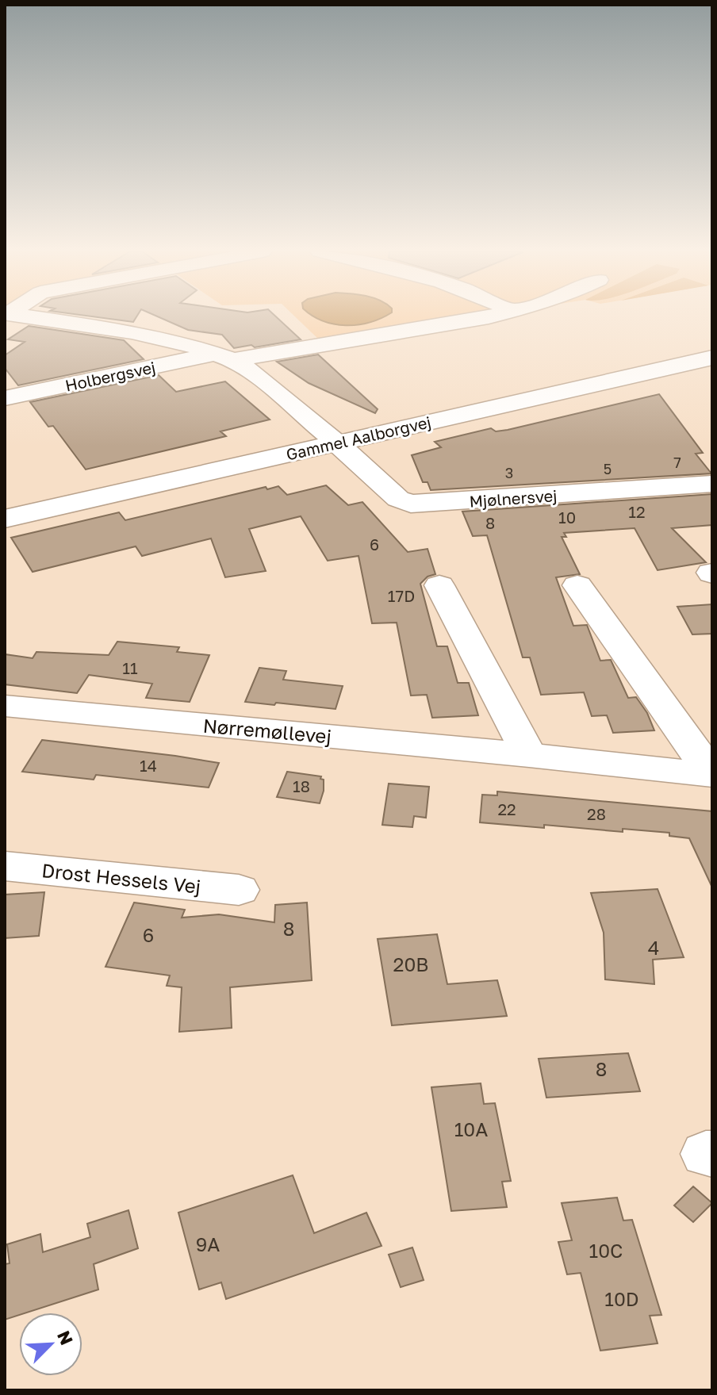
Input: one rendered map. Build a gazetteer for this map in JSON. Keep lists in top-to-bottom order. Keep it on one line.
{"streets":{"street":["Holbergsvej","Gammel Aalborgvej","Mjølnersvej","Nørremøllevej","Drost Hessels Vej"]},"crossings":[["Holbergsvej","Mjølnersvej"],["Gammel Aalborgvej","Mjølnersvej"]],"house_numbers":["7","5","3","12","10","8","6","17D","11","14","18","22","28","8","6","4","20B","8","10A","9A","10C","10D"],"north":"top right"}
